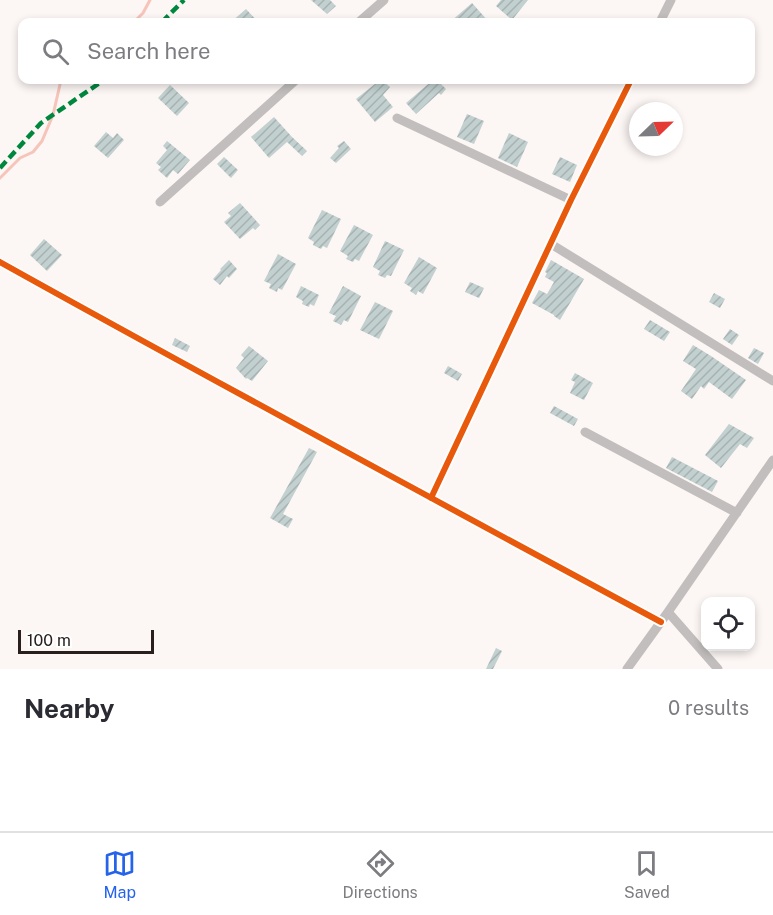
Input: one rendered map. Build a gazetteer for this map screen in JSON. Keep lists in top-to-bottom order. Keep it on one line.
{"scale_bar":"100 m","north":"top right","page":{"search":"Search here","scale":"100 m","heading":["Nearby","0 results"],"nav":["Map","Directions","Saved"]}}
